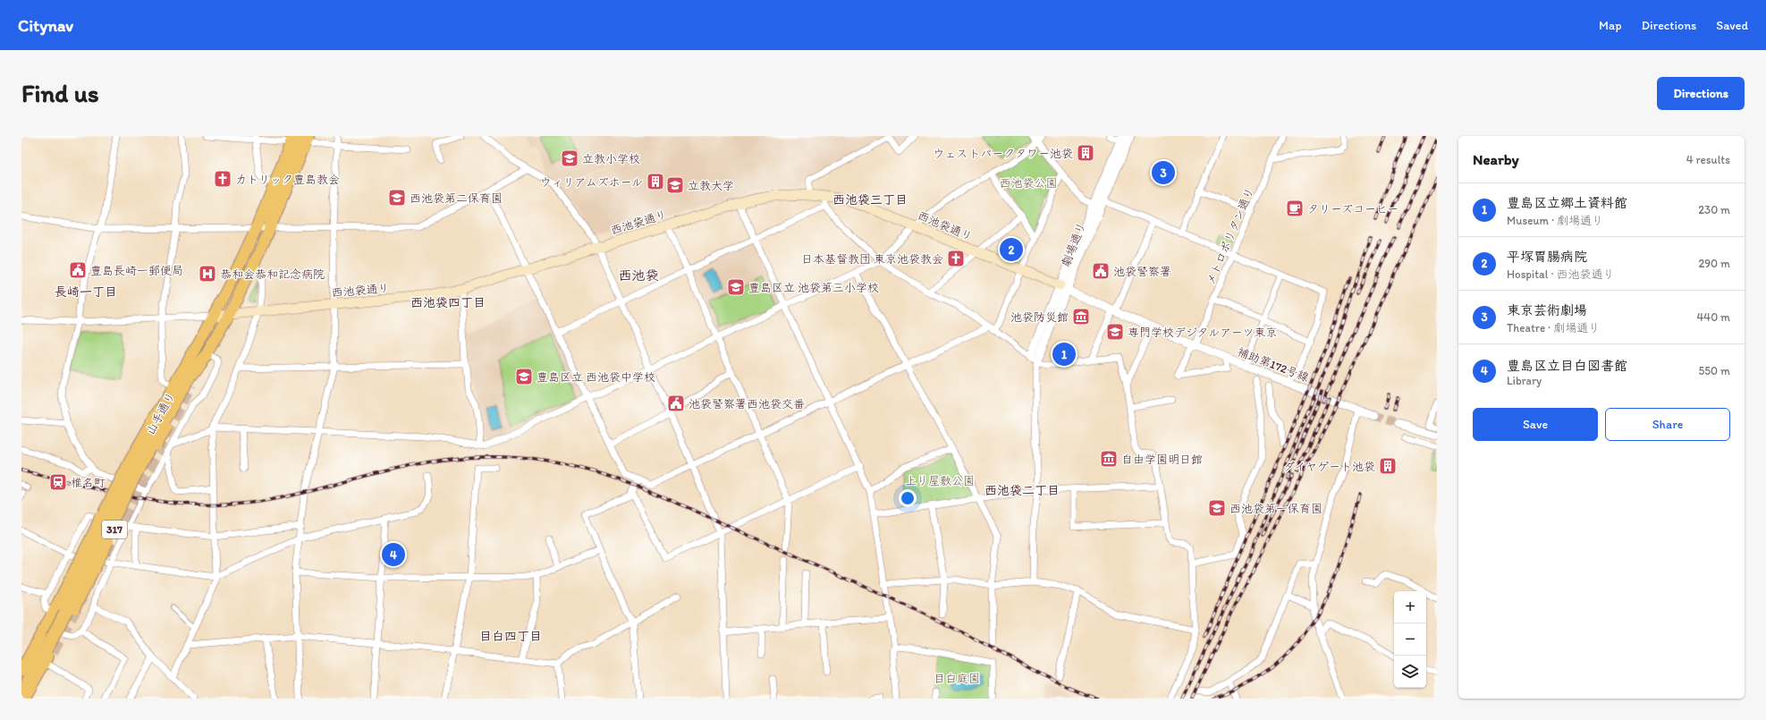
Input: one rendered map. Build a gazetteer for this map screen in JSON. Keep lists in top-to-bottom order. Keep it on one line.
{"streets":{"main road":["西池袋通り","山手通り","317"],"street":["メトロポリタン通り","劇場通り","補助第172号線"]},"crossings":[["西池袋通り","劇場通り"],["西池袋通り","補助第172号線"],["西池袋通り","山手通り"],["メトロポリタン通り","補助第172号線"],["劇場通り","補助第172号線"]],"districts":["西池袋三丁目","西池袋","長崎一丁目","西池袋四丁目","西池袋二丁目","目白四丁目"],"parks":["西池袋公園","上り屋敷公園","目白庭園"],"places":{"building":["ウェストパークタワー池袋","ウィリアムズホール","ダイヤゲート池袋"],"school or university":["立教小学校","立教大学","西池袋第二保育園","豊島区立 池袋第三小学校","専門学校デジタルアーツ東京","豊島区立 西池袋中学校","西池袋第一保育園"],"church":["カトリック豊島教会","日本基督教団 東京池袋教会"],"cafe":["タリーズコーヒー"],"public building":["豊島長崎一郵便局","池袋警察署","池袋警察署西池袋交番"],"hospital":["恭和会恭和記念病院"],"museum":["池袋防災館","自由学園明日館"],"station":["椎名町"]},"page":{"header":"Citynav","nav":["Map","Directions","Saved"],"buttons":["Directions",["Save","Share"]],"title":"Find us","heading":["Nearby","4 results"],"pins":["3","2","1","4"],"list":[{"mark":"1","name":"豊島区立郷土資料館","note":"Museum · 劇場通り","value":"230 m"},{"mark":"2","name":"平塚胃腸病院","note":"Hospital · 西池袋通り","value":"290 m"},{"mark":"3","name":"東京芸術劇場","note":"Theatre · 劇場通り","value":"440 m"},{"mark":"4","name":"豊島区立目白図書館","note":"Library","value":"550 m"}],"map_buttons":["+","−"]}}
